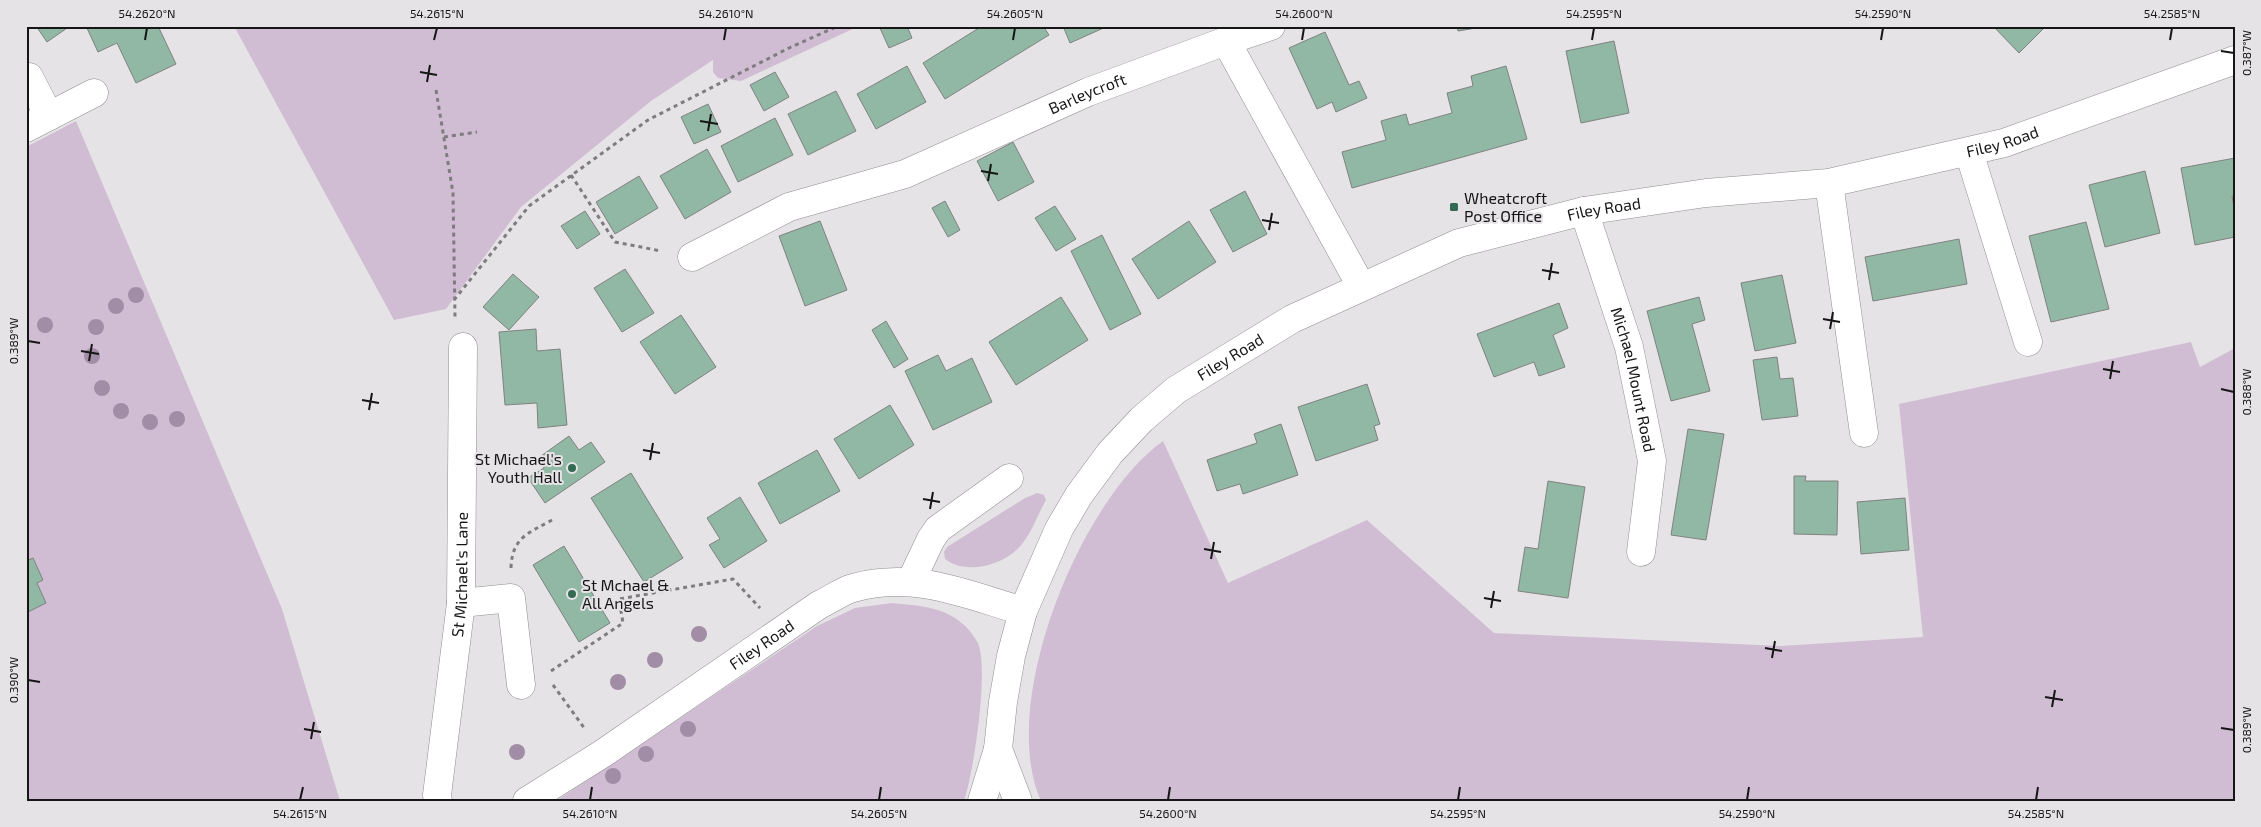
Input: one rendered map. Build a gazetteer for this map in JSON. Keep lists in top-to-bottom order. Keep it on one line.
{"streets":{"street":["Barleycroft","Filey Road","Michael Mount Road","St Michael's Lane"]},"crossings":[["Filey Road","Michael Mount Road"]],"places":{"transit":["Wheatcroft Post Office"],"other":["St Michael's Youth Hall","St Mchael & All Angels"]},"coordinates":["54.2620°N","54.2615°N","54.2610°N","54.2605°N","54.2600°N","54.2595°N","54.2590°N","54.2585°N","0.387°W","0.389°W","0.388°W","0.390°W"]}
